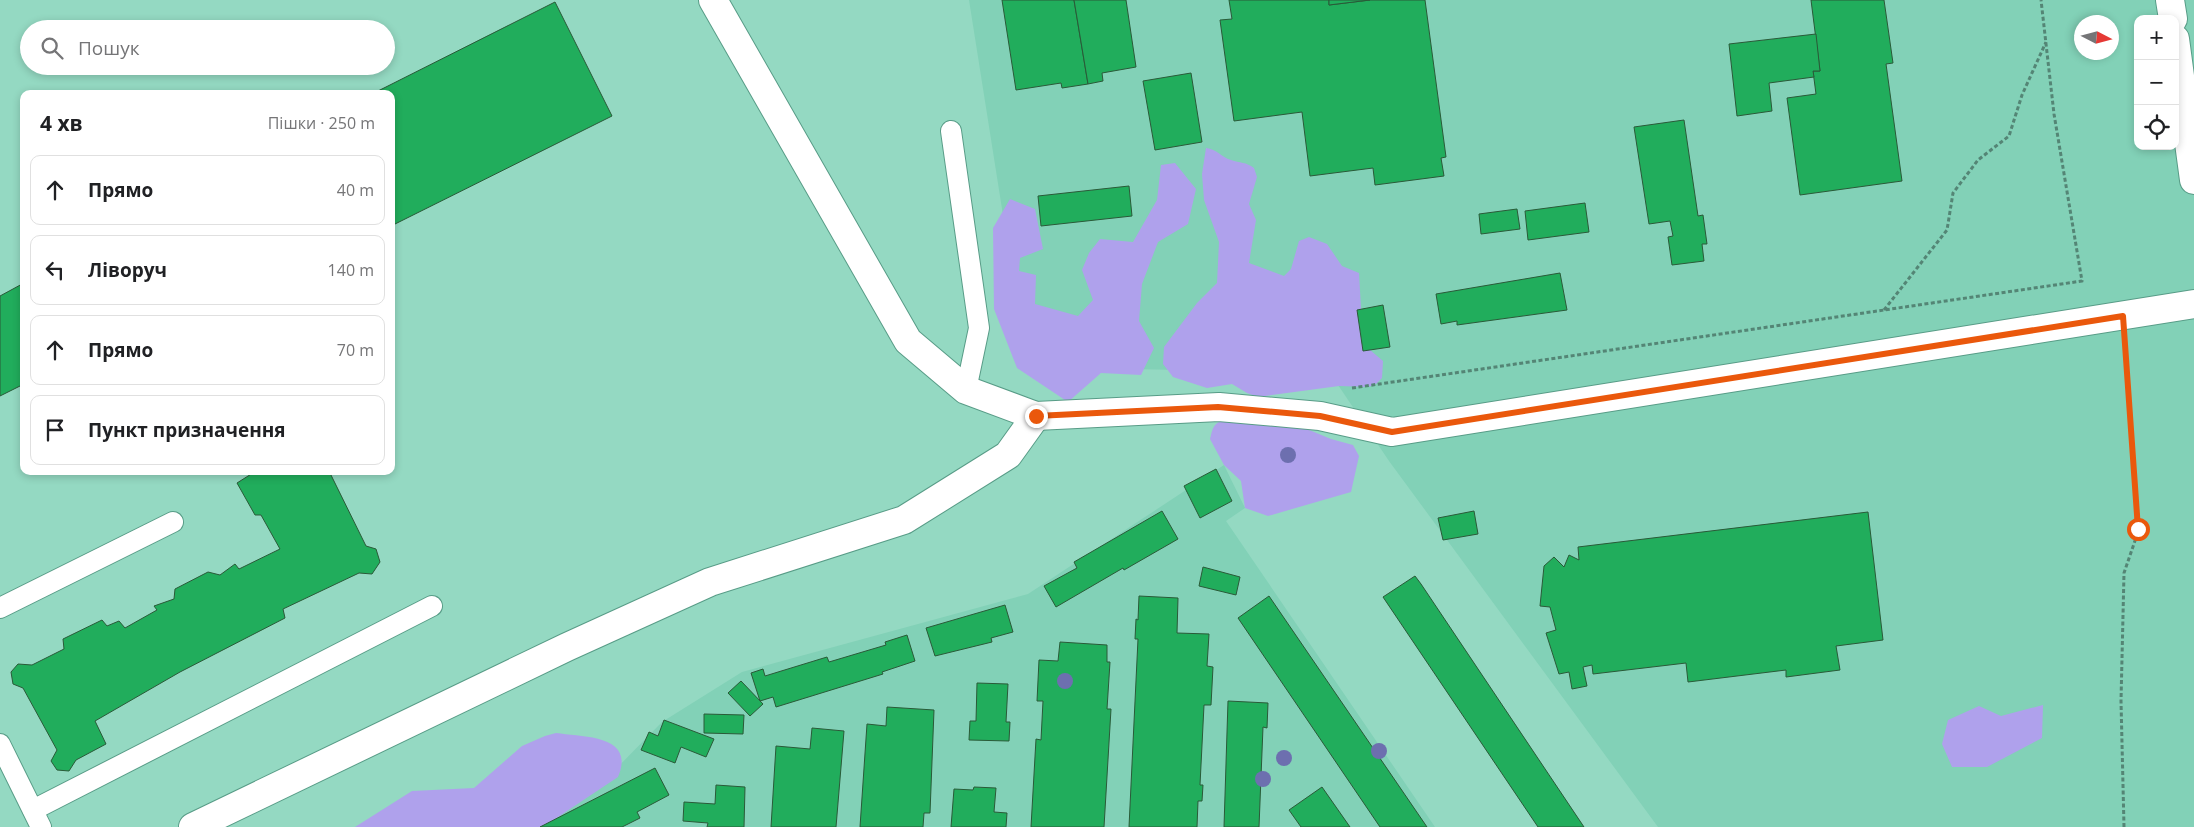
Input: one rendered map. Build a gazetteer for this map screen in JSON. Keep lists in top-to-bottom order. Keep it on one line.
{"north":"right","page":{"map_buttons":["+","−"],"search":"Пошук","heading":["4 хв","Пішки · 250 m"],"list":[["Прямо","40 m"],["Ліворуч","140 m"],["Прямо","70 m"],"Пункт призначення"]}}
